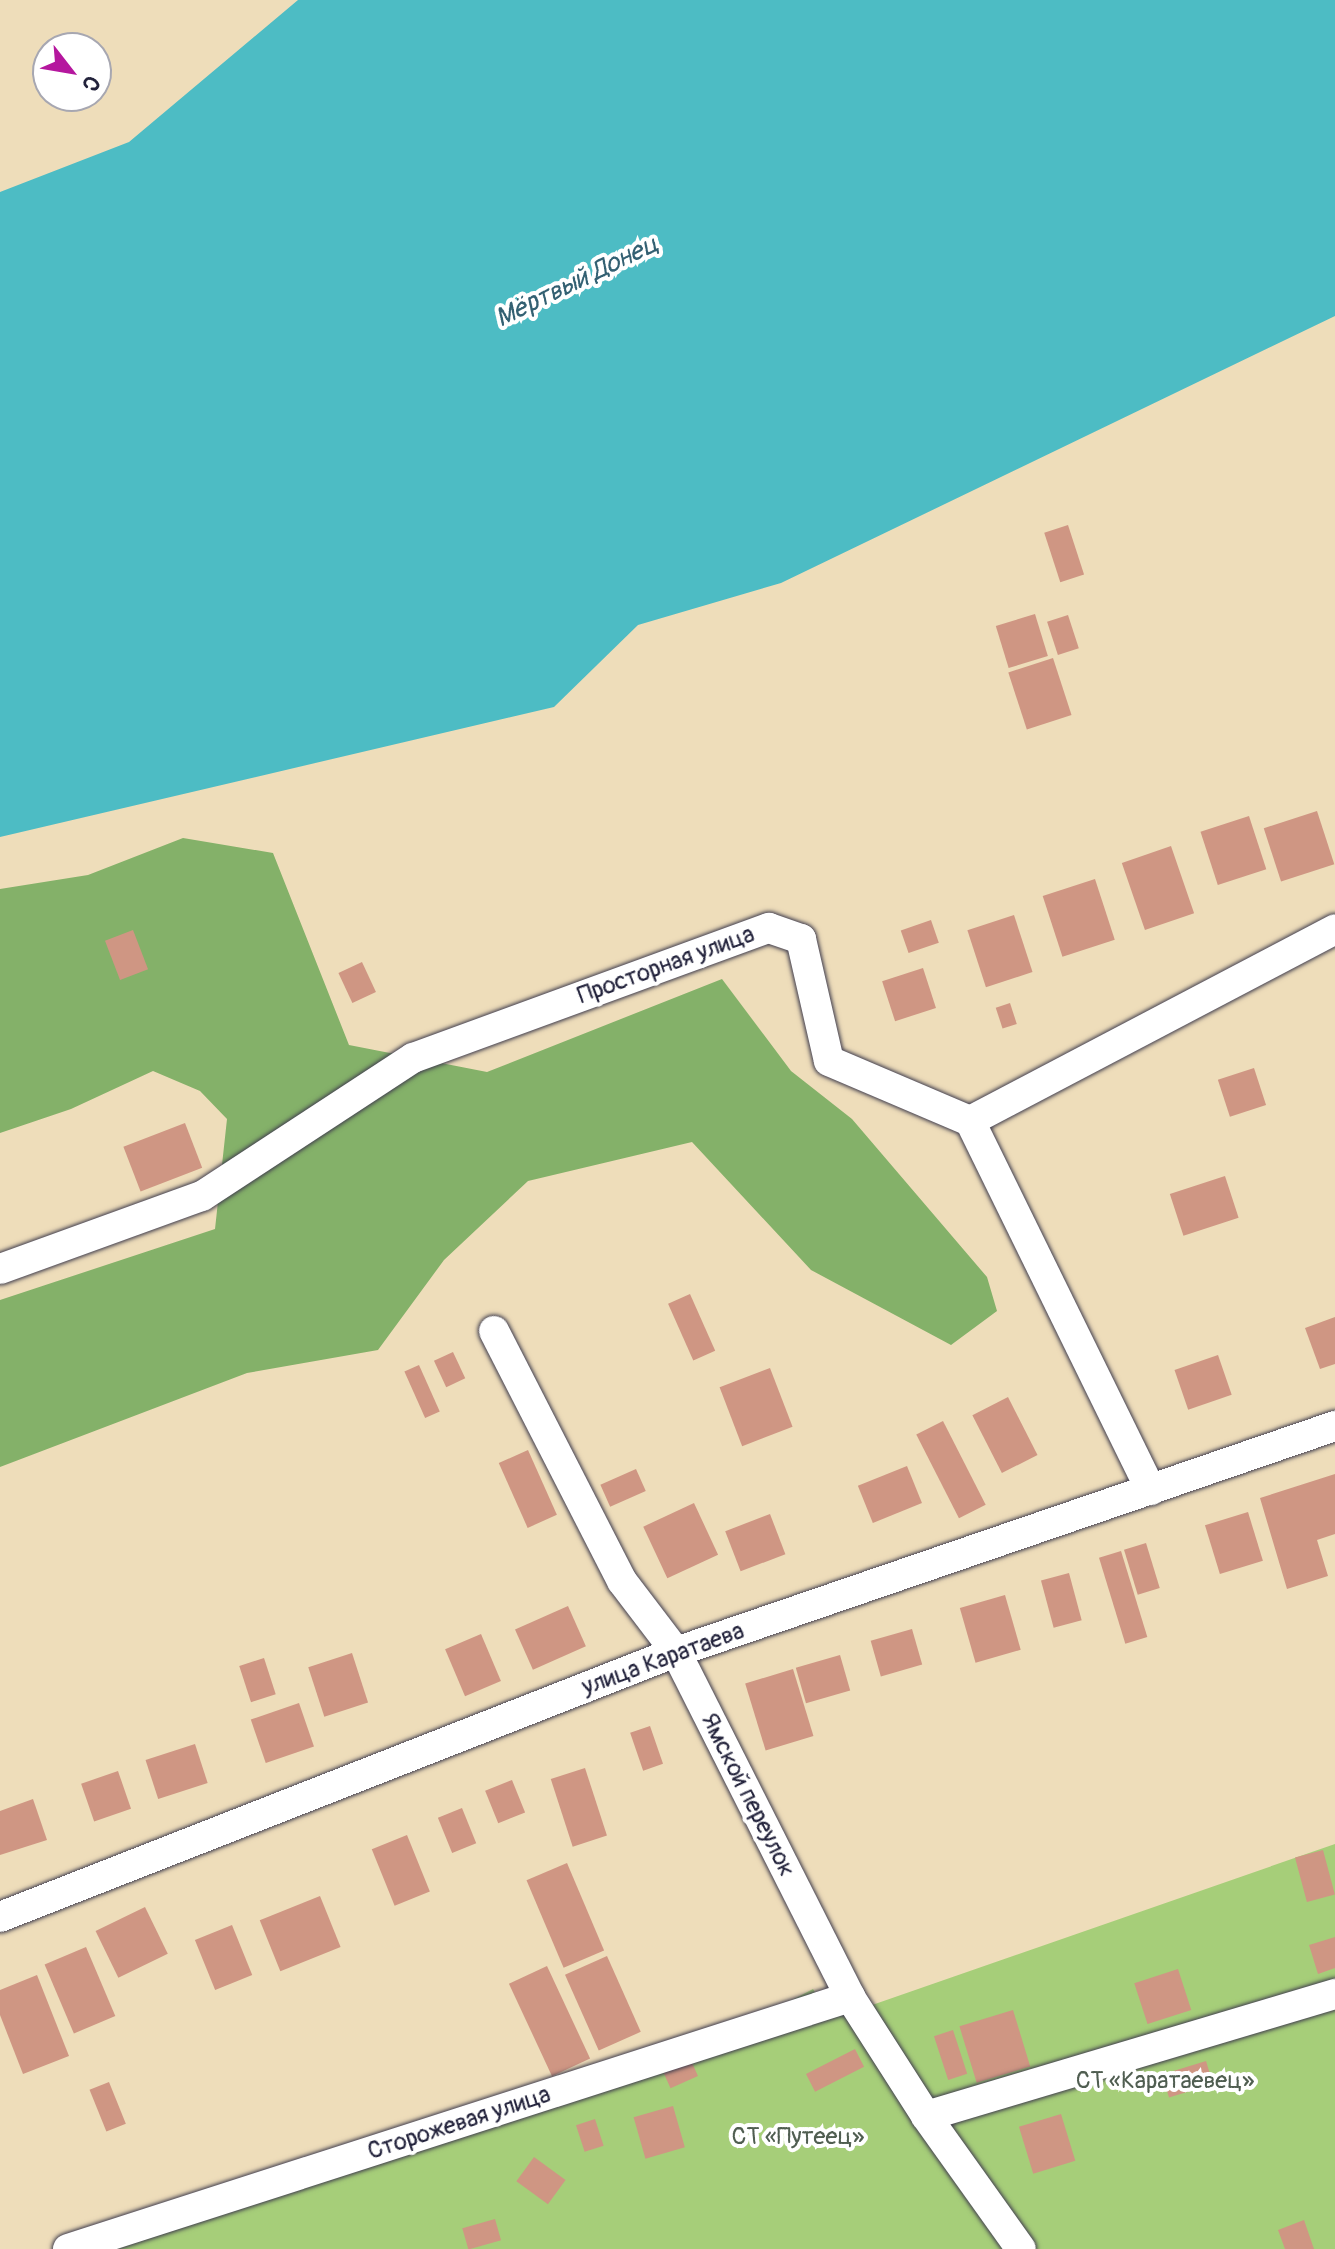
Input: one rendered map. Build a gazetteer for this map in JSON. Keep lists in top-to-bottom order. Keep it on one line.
{"streets":{"street":["Просторная улица","улица Каратаева","Ямской переулок","Сторожевая улица"]},"crossings":[["улица Каратаева","Ямской переулок"],["Ямской переулок","Сторожевая улица"]],"water":["Мёртвый Донец"],"parks":["СТ «Каратаевец»","СТ «Путеец»"],"north":"bottom right"}
